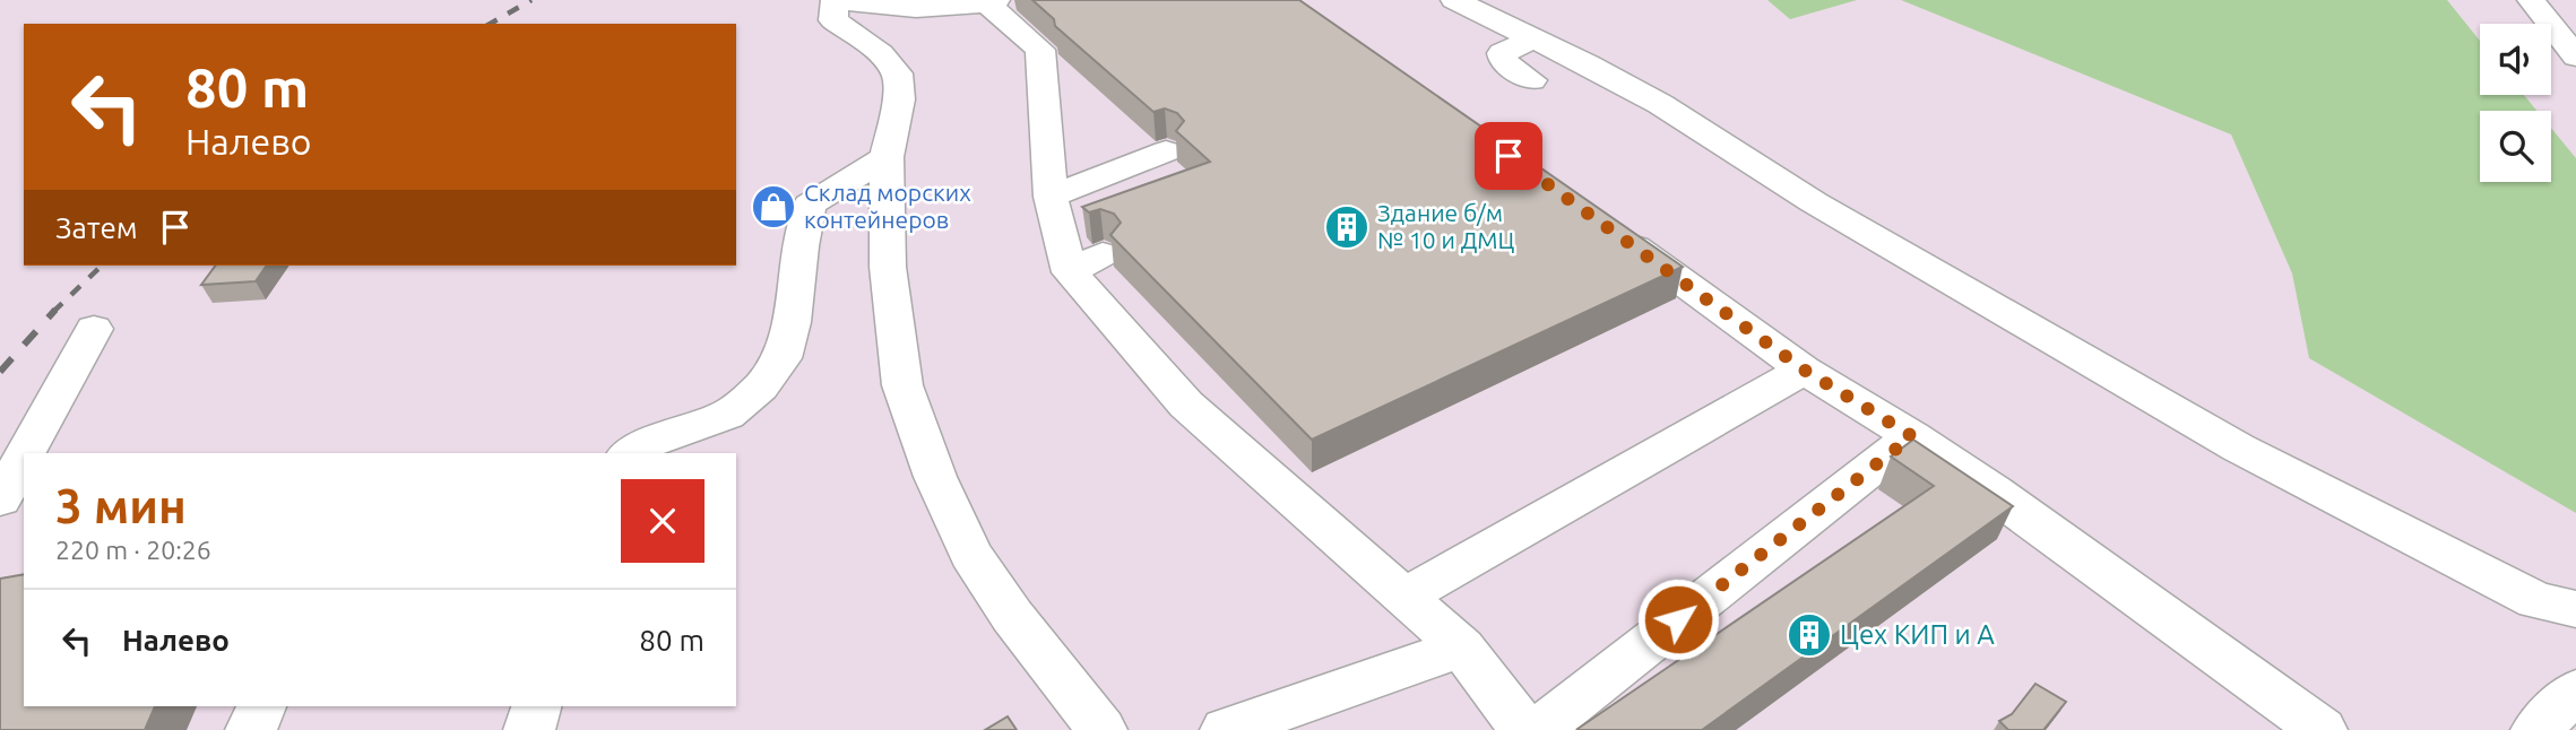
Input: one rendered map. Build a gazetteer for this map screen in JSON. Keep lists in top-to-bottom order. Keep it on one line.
{"places":{"shop":["Склад морских контейнеров"],"building":["Здание б/м № 10 и ДМЦ","Цех КИП и А"]},"page":{"turn":["80 m","Налево"],"then":"Затем","heading":["3 мин","220 m · 20:26"],"list":[{"name":"Налево","value":"80 m"}]}}
